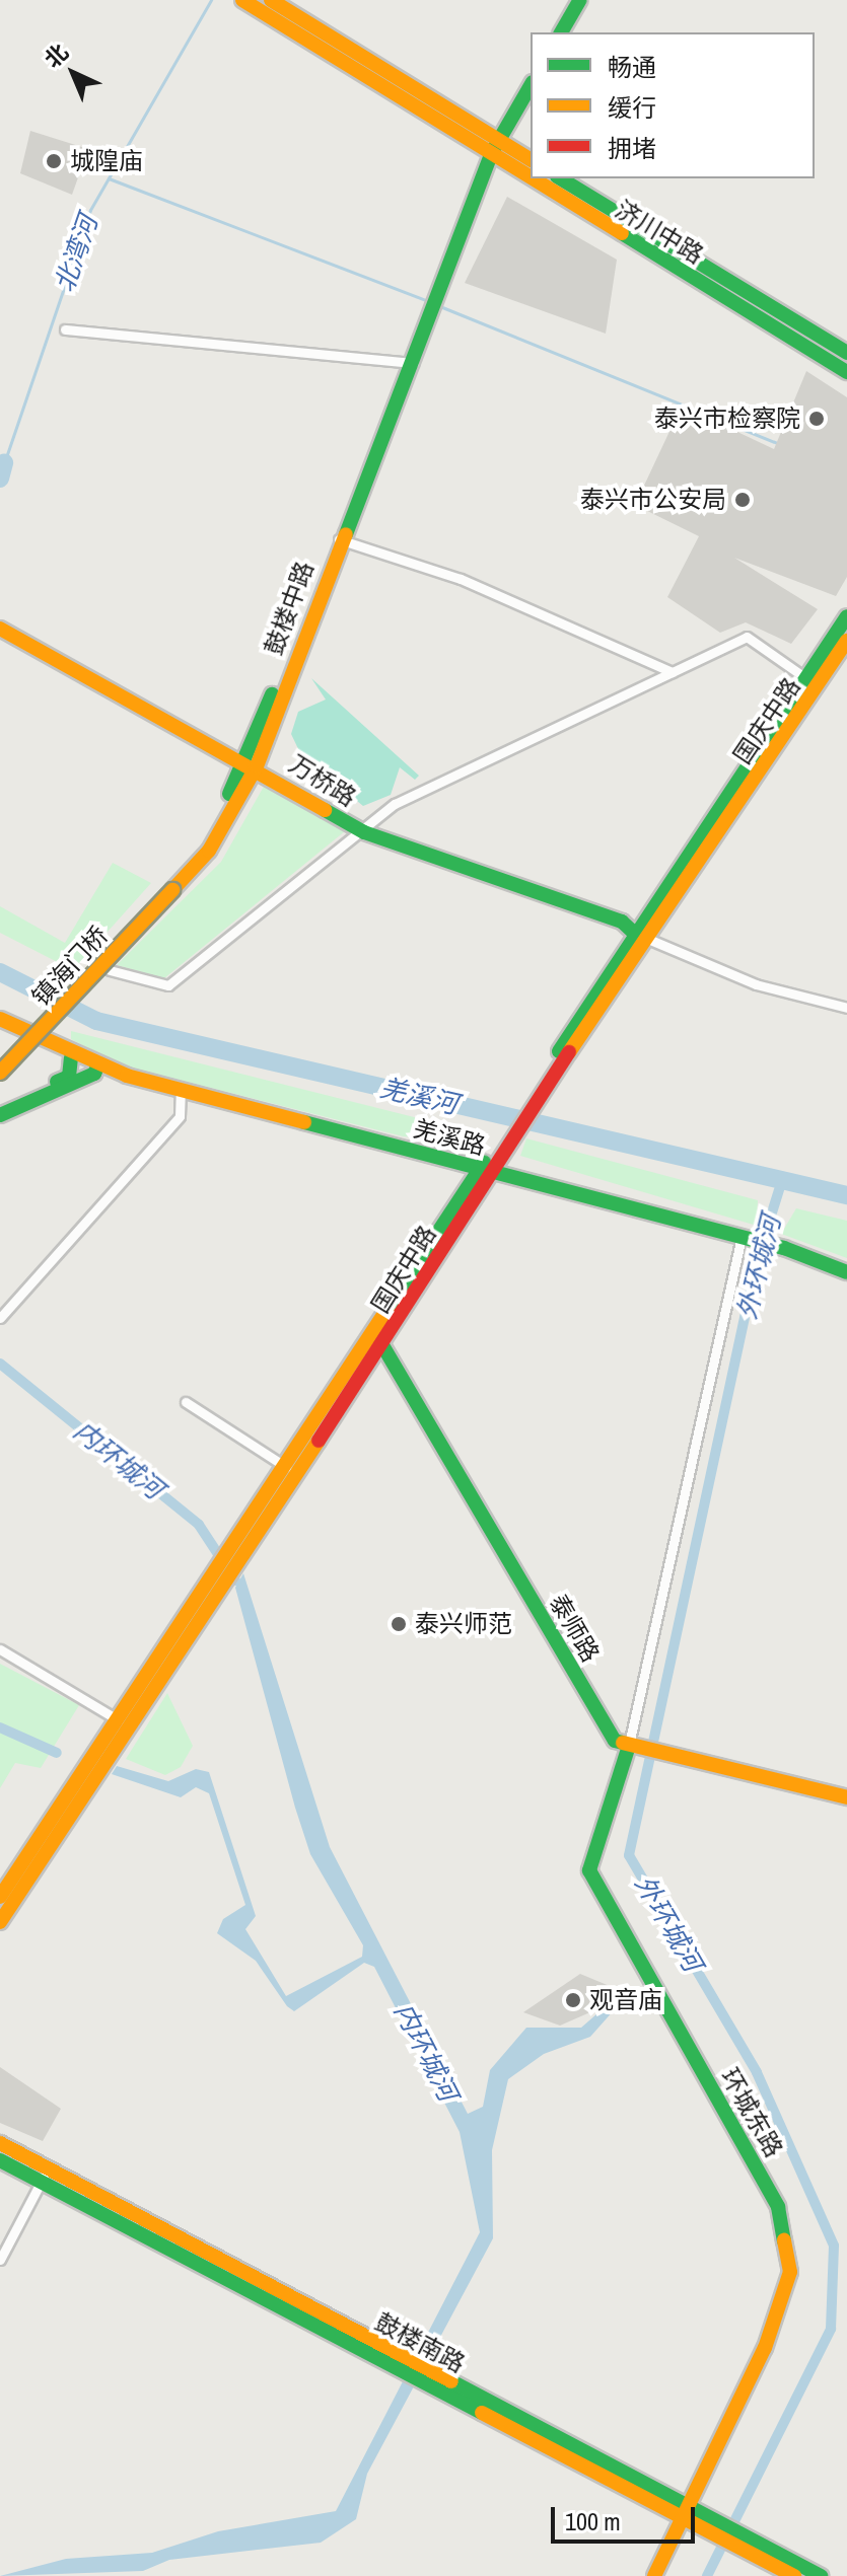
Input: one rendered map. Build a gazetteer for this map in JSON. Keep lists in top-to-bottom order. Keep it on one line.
{"streets":{"street":["济川中路","鼓楼中路","国庆中路","万桥路","镇海门桥","羌溪路","泰师路","环城东路","鼓楼南路"]},"crossings":[["济川中路","鼓楼中路"],["鼓楼中路","万桥路"],["鼓楼中路","镇海门桥"],["国庆中路","万桥路"],["国庆中路","羌溪路"],["国庆中路","泰师路"],["泰师路","环城东路"],["环城东路","鼓楼南路"]],"water":["北湾河","羌溪河","外环城河","内环城河"],"places":["城隍庙","泰兴市检察院","泰兴市公安局","泰兴师范","观音庙"],"legend":["畅通","缓行","拥堵"],"scale_bar":"100 m","north":"top left"}
